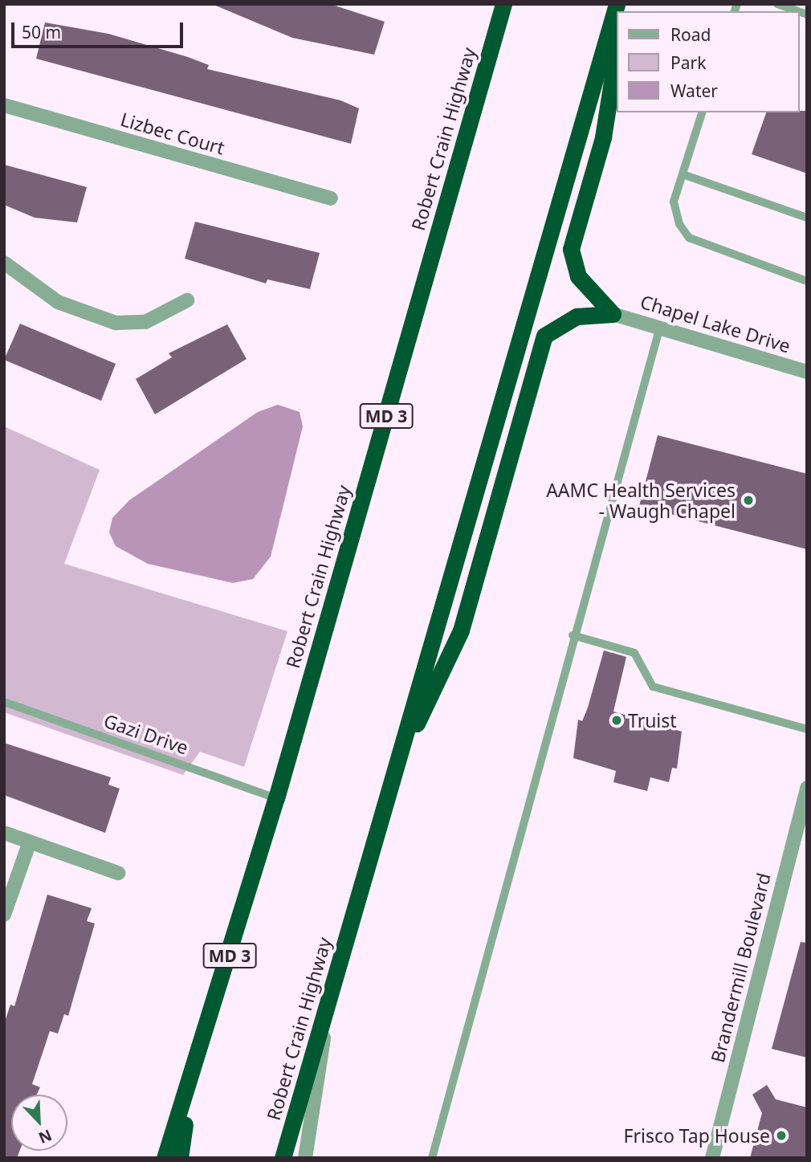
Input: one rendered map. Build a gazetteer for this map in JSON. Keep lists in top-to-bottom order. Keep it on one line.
{"streets":{"highway":["Robert Crain Highway","MD 3"],"street":["Lizbec Court","Chapel Lake Drive","Brandermill Boulevard"],"lane":["Gazi Drive"]},"crossings":[["Robert Crain Highway","Gazi Drive"]],"places":["AAMC Health Services - Waugh Chapel","Truist","Frisco Tap House"],"legend":["Road","Park","Water"],"scale_bar":"50 m","north":"bottom right"}
